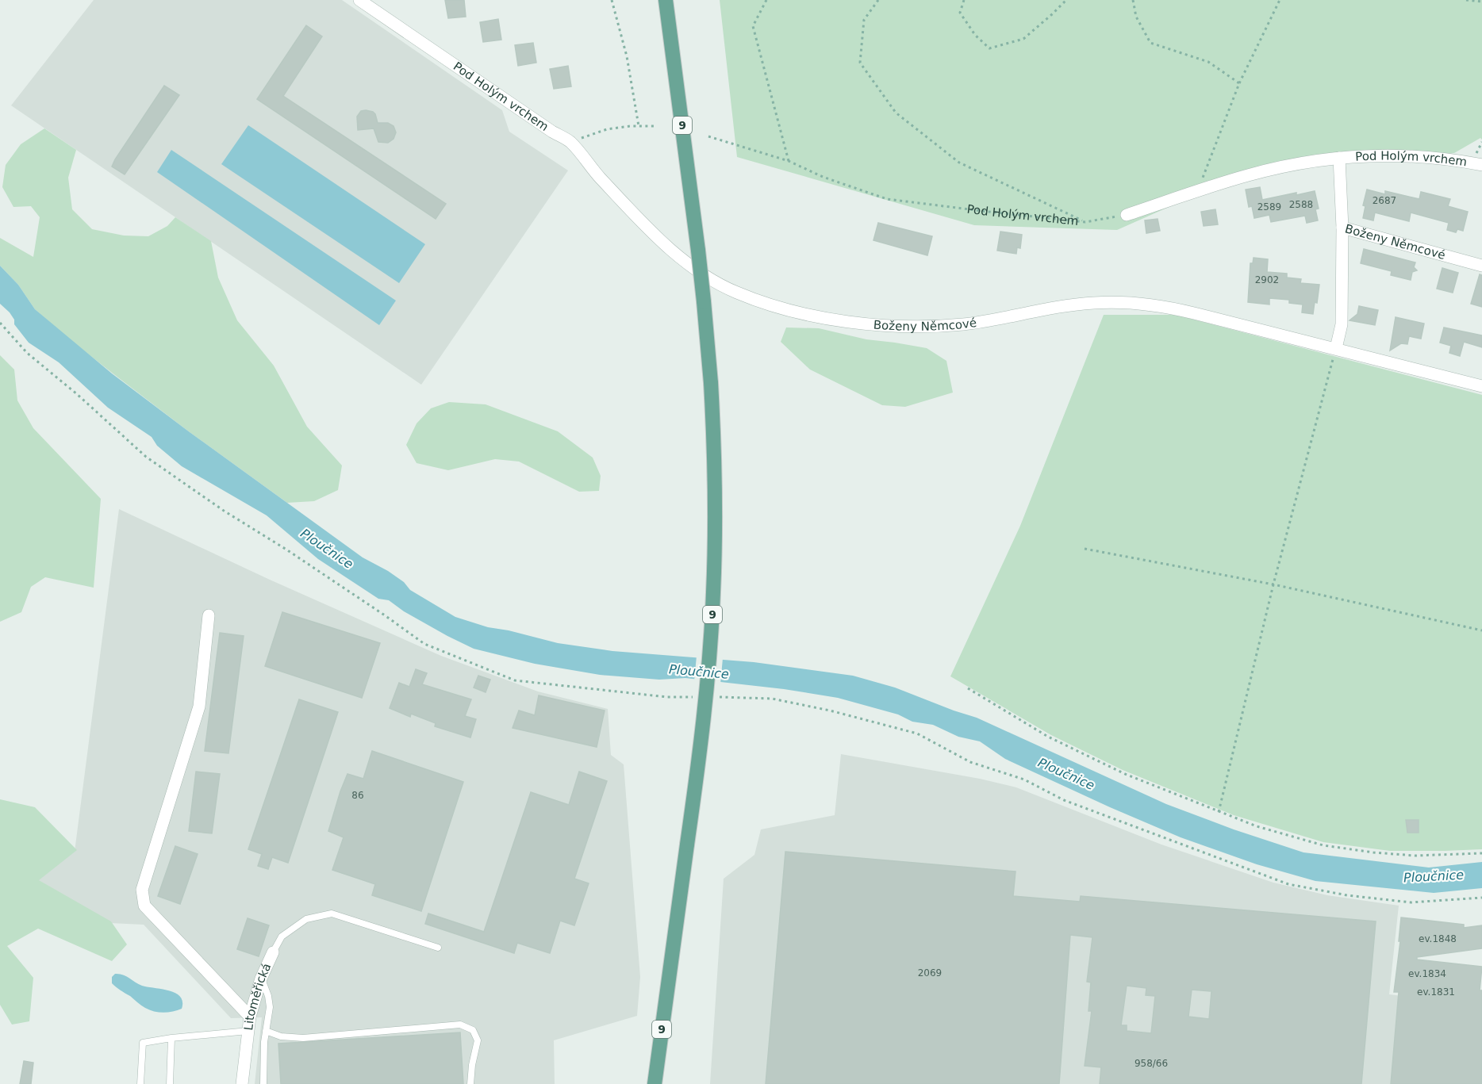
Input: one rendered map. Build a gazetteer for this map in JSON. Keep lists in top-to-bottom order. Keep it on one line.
{"streets":{"main road":["9"],"street":["Pod Holým vrchem","Boženy Němcové","Litoměřická"]},"crossings":[["Pod Holým vrchem","Boženy Němcové"]],"water":["Ploučnice"],"house_numbers":["2687","2588","2589","2902","86","ev.1848","2069","ev.1834","ev.1831","958/66"]}
